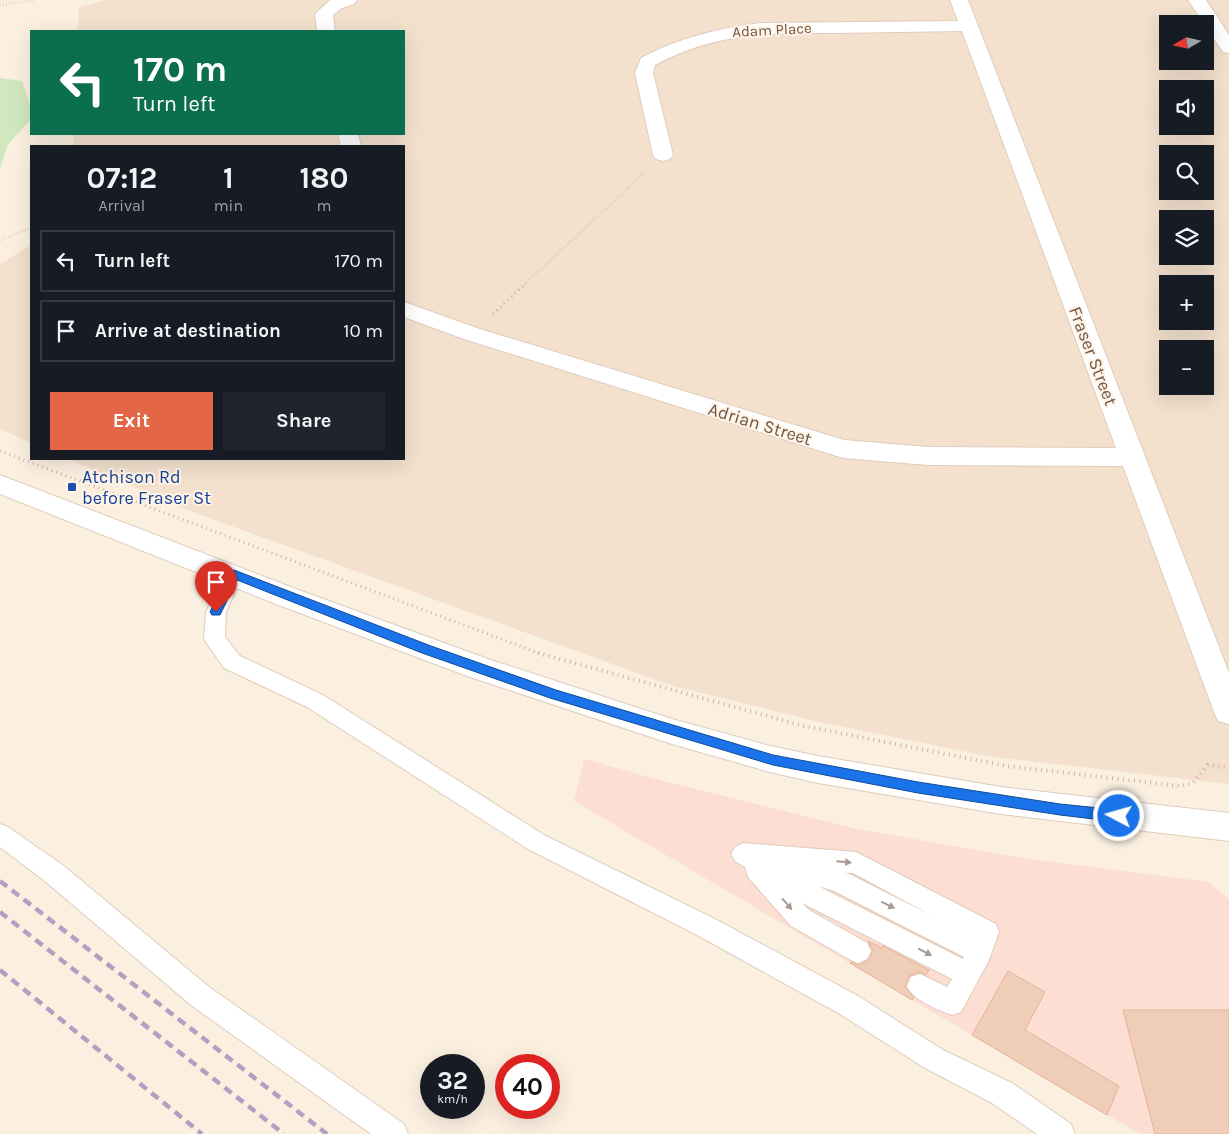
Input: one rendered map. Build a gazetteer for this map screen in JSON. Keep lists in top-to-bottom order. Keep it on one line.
{"streets":{"street":["Adam Place","Fraser Street","Adrian Street"]},"crossings":[["Adam Place","Fraser Street"],["Fraser Street","Adrian Street"]],"places":{"transit":["Atchison Rd before Fraser St"]},"north":"left","page":{"map_buttons":["+","−"],"turn":["170 m","Turn left"],"eta":["07:12","Arrival","1","min","180","m"],"list":[{"name":"Turn left","value":"170 m"},{"name":"Arrive at destination","value":"10 m"}],"buttons":["Exit","Share"],"speed":"32 km/h","limit":"40"}}
